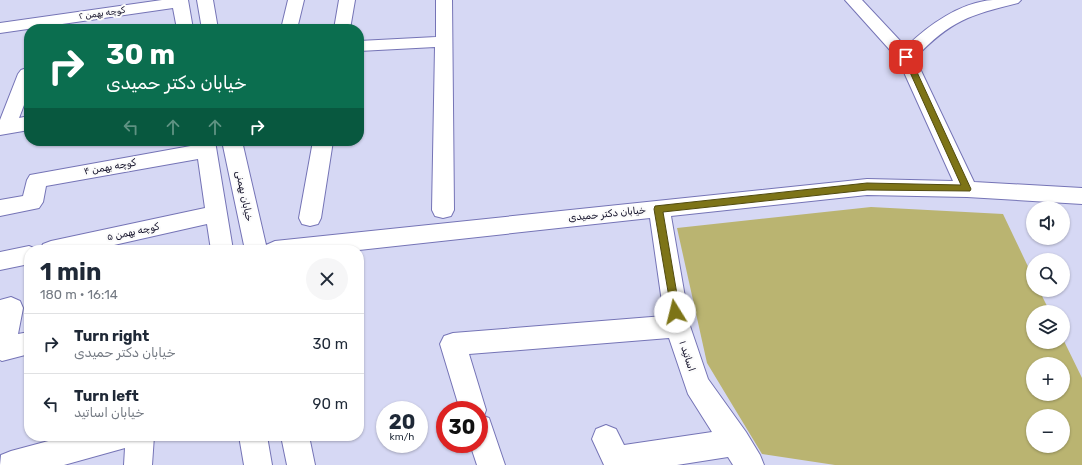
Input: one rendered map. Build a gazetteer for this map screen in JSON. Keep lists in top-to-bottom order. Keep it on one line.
{"streets":{"street":["کوچه بهمن ۲","کوچه بهمن ۴","خیابان بهمنی","خیابان دکتر حمیدی","کوچه بهمن ۵","اساتید ۱"]},"crossings":[["خیابان دکتر حمیدی","اساتید ۱"]],"page":{"turn":["30 m","خیابان دکتر حمیدی"],"map_buttons":["+","−"],"heading":["1 min","180 m · 16:14"],"list":[{"name":"Turn right","note":"خیابان دکتر حمیدی","value":"30 m"},{"name":"Turn left","note":"خیابان اساتید","value":"90 m"}],"speed":"20 km/h","limit":"30"}}
